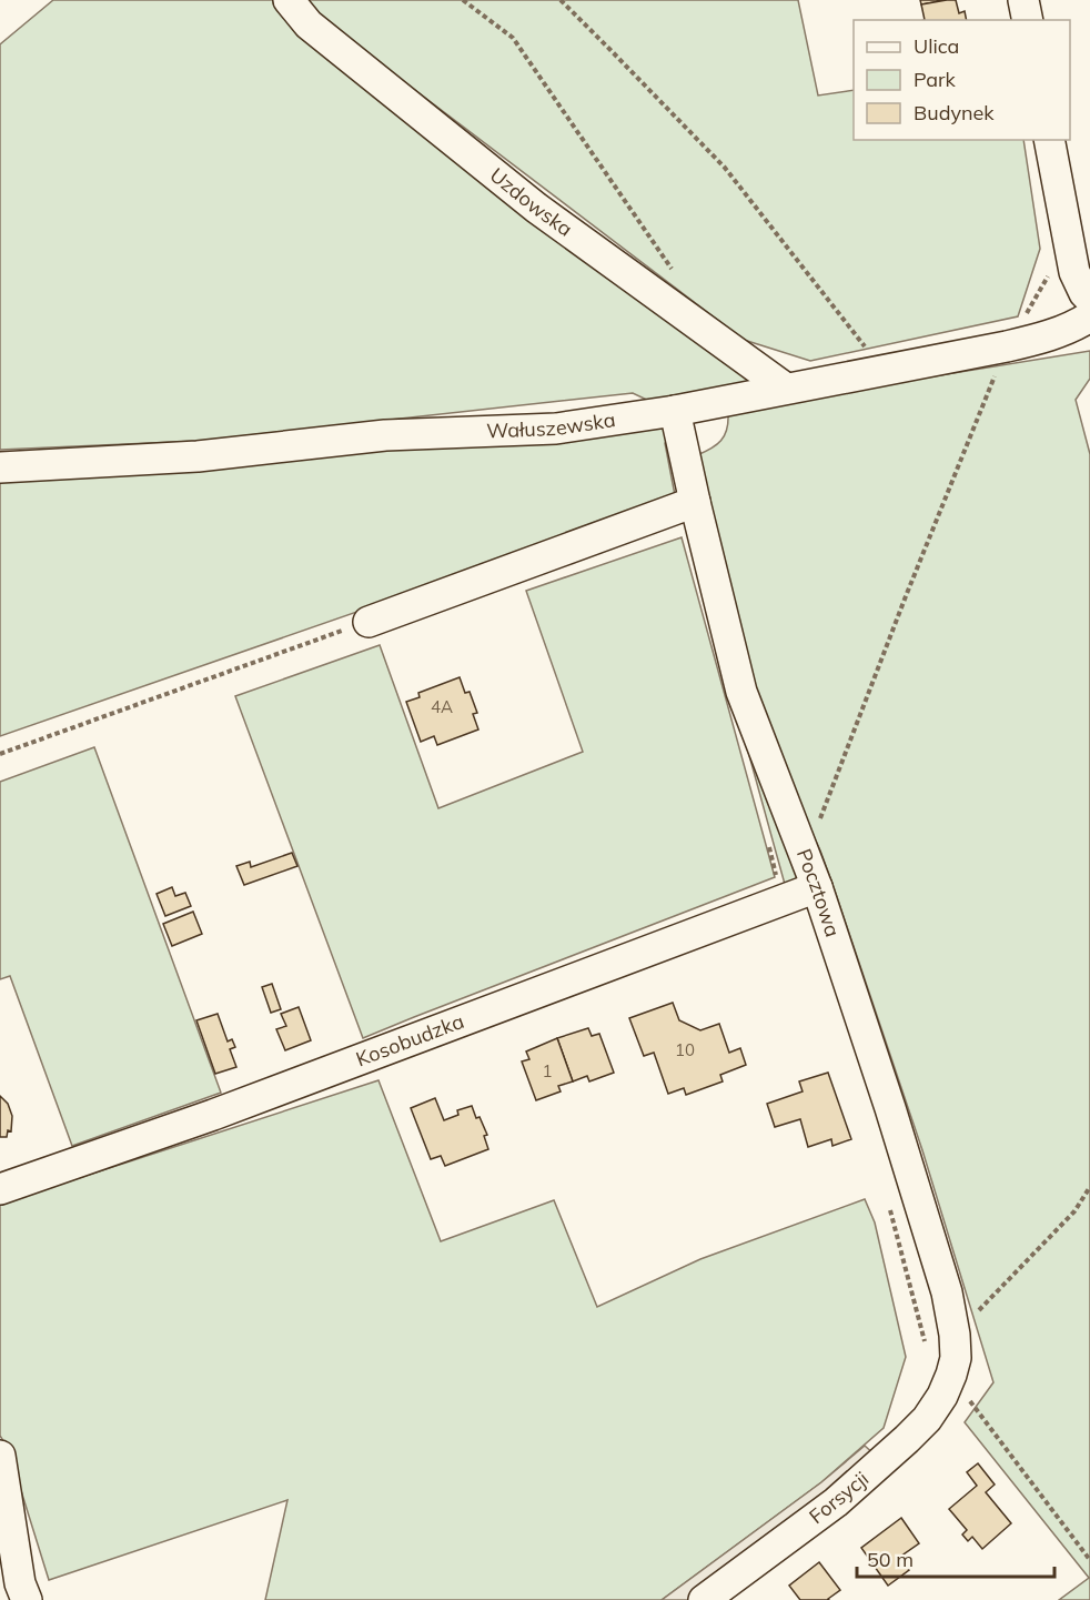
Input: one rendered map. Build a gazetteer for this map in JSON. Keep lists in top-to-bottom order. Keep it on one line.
{"streets":{"street":["Uzdowska","Wałuszewska","Pocztowa","Kosobudzka","Forsycji"]},"crossings":[["Uzdowska","Wałuszewska"],["Wałuszewska","Pocztowa"],["Pocztowa","Kosobudzka"],["Pocztowa","Forsycji"]],"house_numbers":["4A","10","1"],"legend":["Ulica","Park","Budynek"],"scale_bar":"50 m"}
